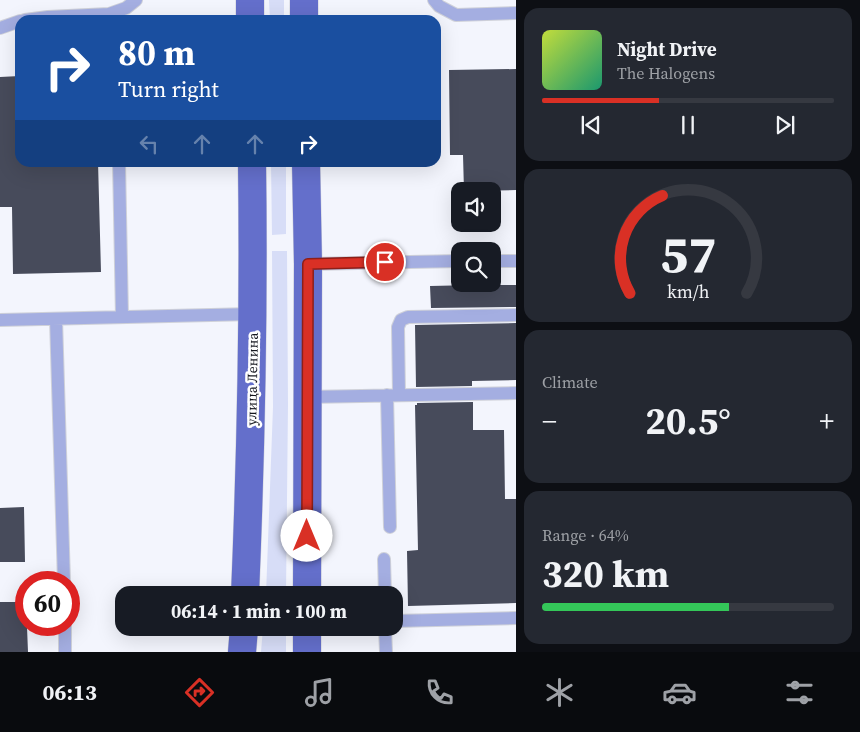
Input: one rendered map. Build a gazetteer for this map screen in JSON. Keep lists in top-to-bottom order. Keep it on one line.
{"streets":{"main road":["улица Ленина"]},"page":{"turn":["80 m","Turn right"],"song":["Night Drive","The Halogens"],"tile":["Climate",["Range · 64%","320 km"]],"heat":["−","20.5°","+"],"limit":"60","trip":"06:14 · 1 min · 100 m","tabs":"06:13","gauge":["57","km/h"]}}
